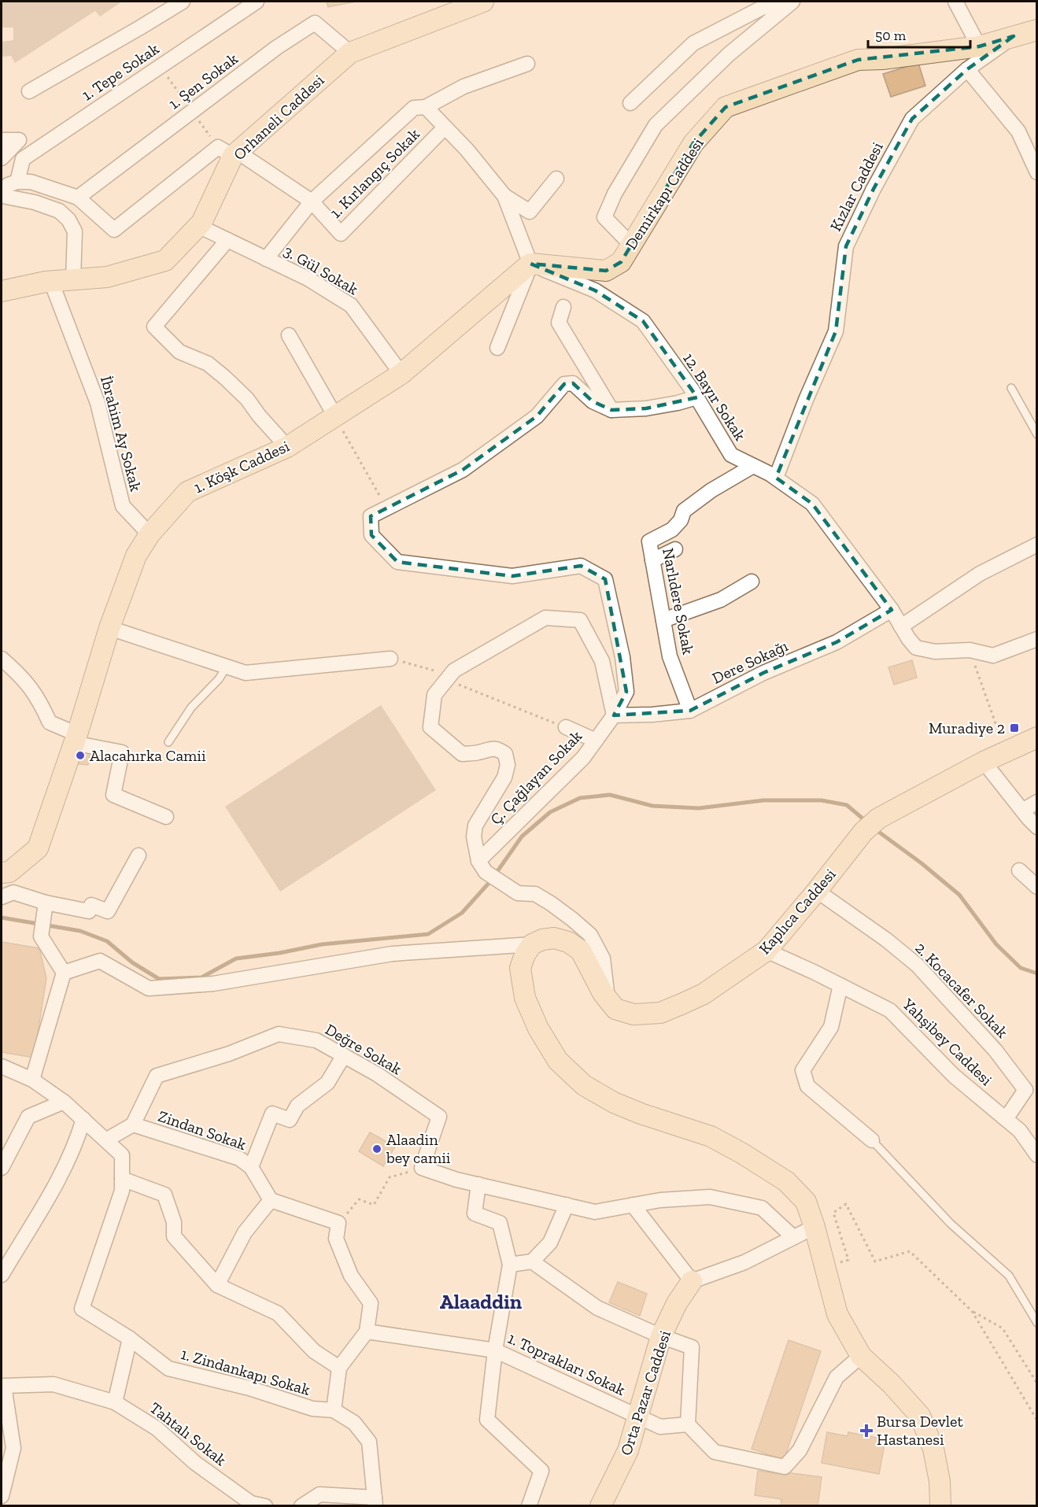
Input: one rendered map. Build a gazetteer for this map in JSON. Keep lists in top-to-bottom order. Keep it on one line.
{"streets":{"main road":["Orhaneli Caddesi","Demirkapı Caddesi","1. Köşk Caddesi","Kaplıca Caddesi","Orta Pazar Caddesi"],"street":["1. Tepe Sokak","1. Şen Sokak","1. Kırlangıç Sokak","Kızlar Caddesi","3. Gül Sokak","12. Bayır Sokak","İbrahim Ay Sokak","Narlıdere Sokak","Dere Sokağı","Ç. Çağlayan Sokak","2. Kocacafer Sokak","Yahşibey Caddesi","Değre Sokak","Zindan Sokak","1. Toprakları Sokak","1. Zindankapı Sokak","Tahtalı Sokak"]},"crossings":[["1. Şen Sokak","Orhaneli Caddesi"],["Orhaneli Caddesi","3. Gül Sokak"],["Orhaneli Caddesi","İbrahim Ay Sokak"],["Kızlar Caddesi","Demirkapı Caddesi"],["Kızlar Caddesi","12. Bayır Sokak"],["Demirkapı Caddesi","12. Bayır Sokak"],["Demirkapı Caddesi","1. Köşk Caddesi"],["3. Gül Sokak","1. Köşk Caddesi"],["12. Bayır Sokak","1. Köşk Caddesi"],["12. Bayır Sokak","Narlıdere Sokak"],["12. Bayır Sokak","Dere Sokağı"],["İbrahim Ay Sokak","1. Köşk Caddesi"],["Narlıdere Sokak","Dere Sokağı"],["Dere Sokağı","Ç. Çağlayan Sokak"],["Kaplıca Caddesi","2. Kocacafer Sokak"],["Kaplıca Caddesi","Yahşibey Caddesi"],["Değre Sokak","Zindan Sokak"],["1. Toprakları Sokak","Orta Pazar Caddesi"]],"districts":["Alaaddin"],"places":{"transit":["Muradiye 2"],"other":["Alacahırka Camii","Alaadin bey camii"],"health":["Bursa Devlet Hastanesi"]},"scale_bar":"50 m"}
